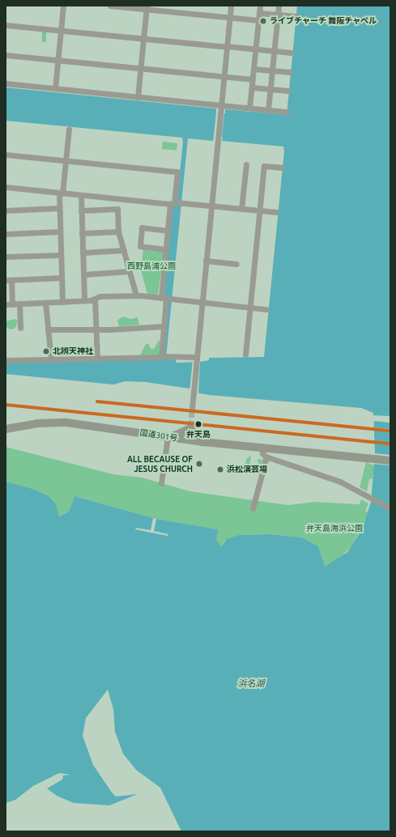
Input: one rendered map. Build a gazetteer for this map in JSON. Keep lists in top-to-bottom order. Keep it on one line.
{"streets":{"highway":["国道301号"]},"water":["浜名湖"],"parks":["西野島浦公園","弁天島海浜公園"],"places":["ライブチャーチ 舞阪チャペル","北辨天神社","弁天島","ALL BECAUSE OF JESUS CHURCH","浜松演芸場"]}
